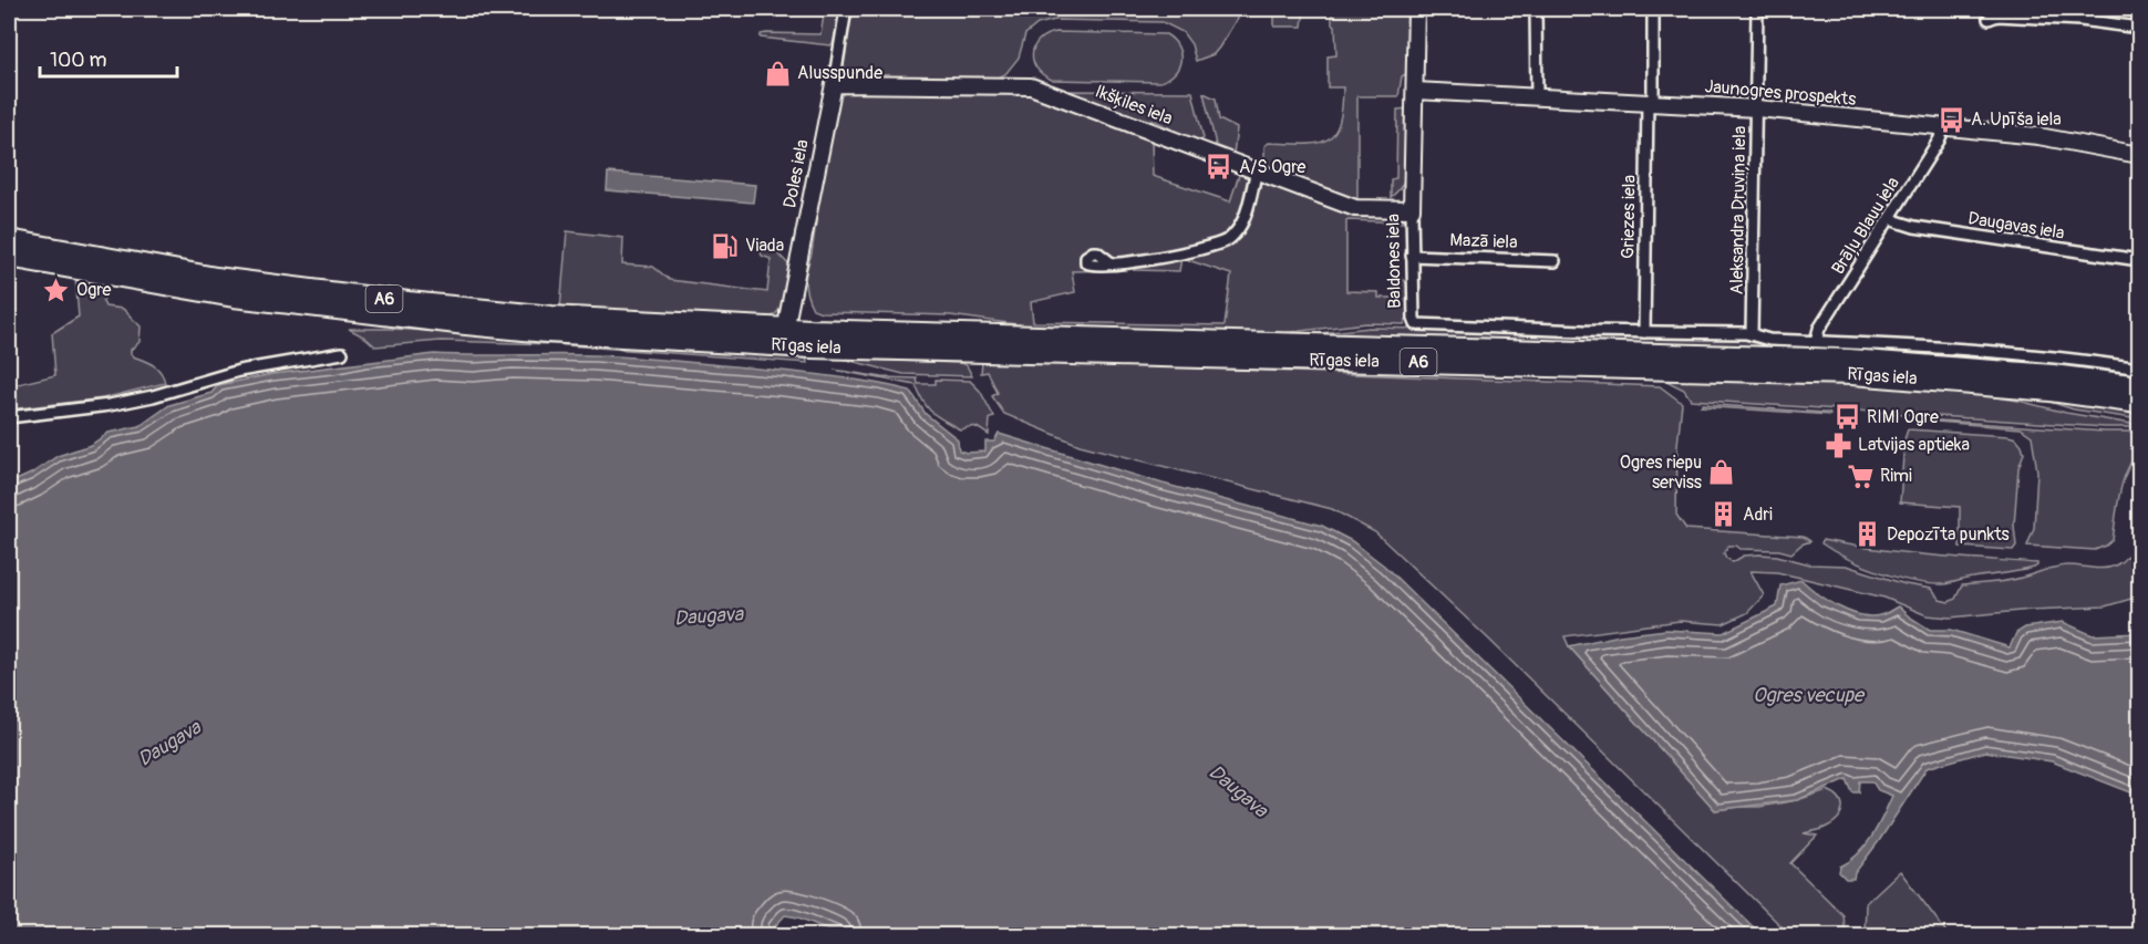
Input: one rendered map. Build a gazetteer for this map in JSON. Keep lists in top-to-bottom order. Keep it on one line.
{"streets":{"highway":["A6","Rīgas iela"],"street":["Jaunogres prospekts","Ikšķiles iela","Doles iela","Aleksandra Druviņa iela","Griezes iela","Brāļu Blauu iela","Daugavas iela","Mazā iela","Baldones iela"]},"crossings":[["Jaunogres prospekts","Aleksandra Druviņa iela"],["Jaunogres prospekts","Griezes iela"],["Jaunogres prospekts","Brāļu Blauu iela"],["Jaunogres prospekts","Baldones iela"],["Ikšķiles iela","Doles iela"],["Ikšķiles iela","Baldones iela"],["Doles iela","Rīgas iela"],["Aleksandra Druviņa iela","Rīgas iela"],["Griezes iela","Baldones iela"],["Griezes iela","Rīgas iela"],["Brāļu Blauu iela","Daugavas iela"],["Brāļu Blauu iela","Rīgas iela"],["Mazā iela","Baldones iela"],["Baldones iela","Rīgas iela"],["A6","Rīgas iela"]],"water":["Daugava","Ogres vecupe"],"places":{"shop":["Alusspunde","Ogres riepu serviss"],"bus stop":["A. Upīša iela","A/S Ogre","RIMI Ogre"],"fuel station":["Viada"],"place":["Ogre"],"pharmacy":["Latvijas aptieka"],"supermarket":["Rimi"],"building":["Adri","Depozīta punkts"]},"scale_bar":"100 m"}
